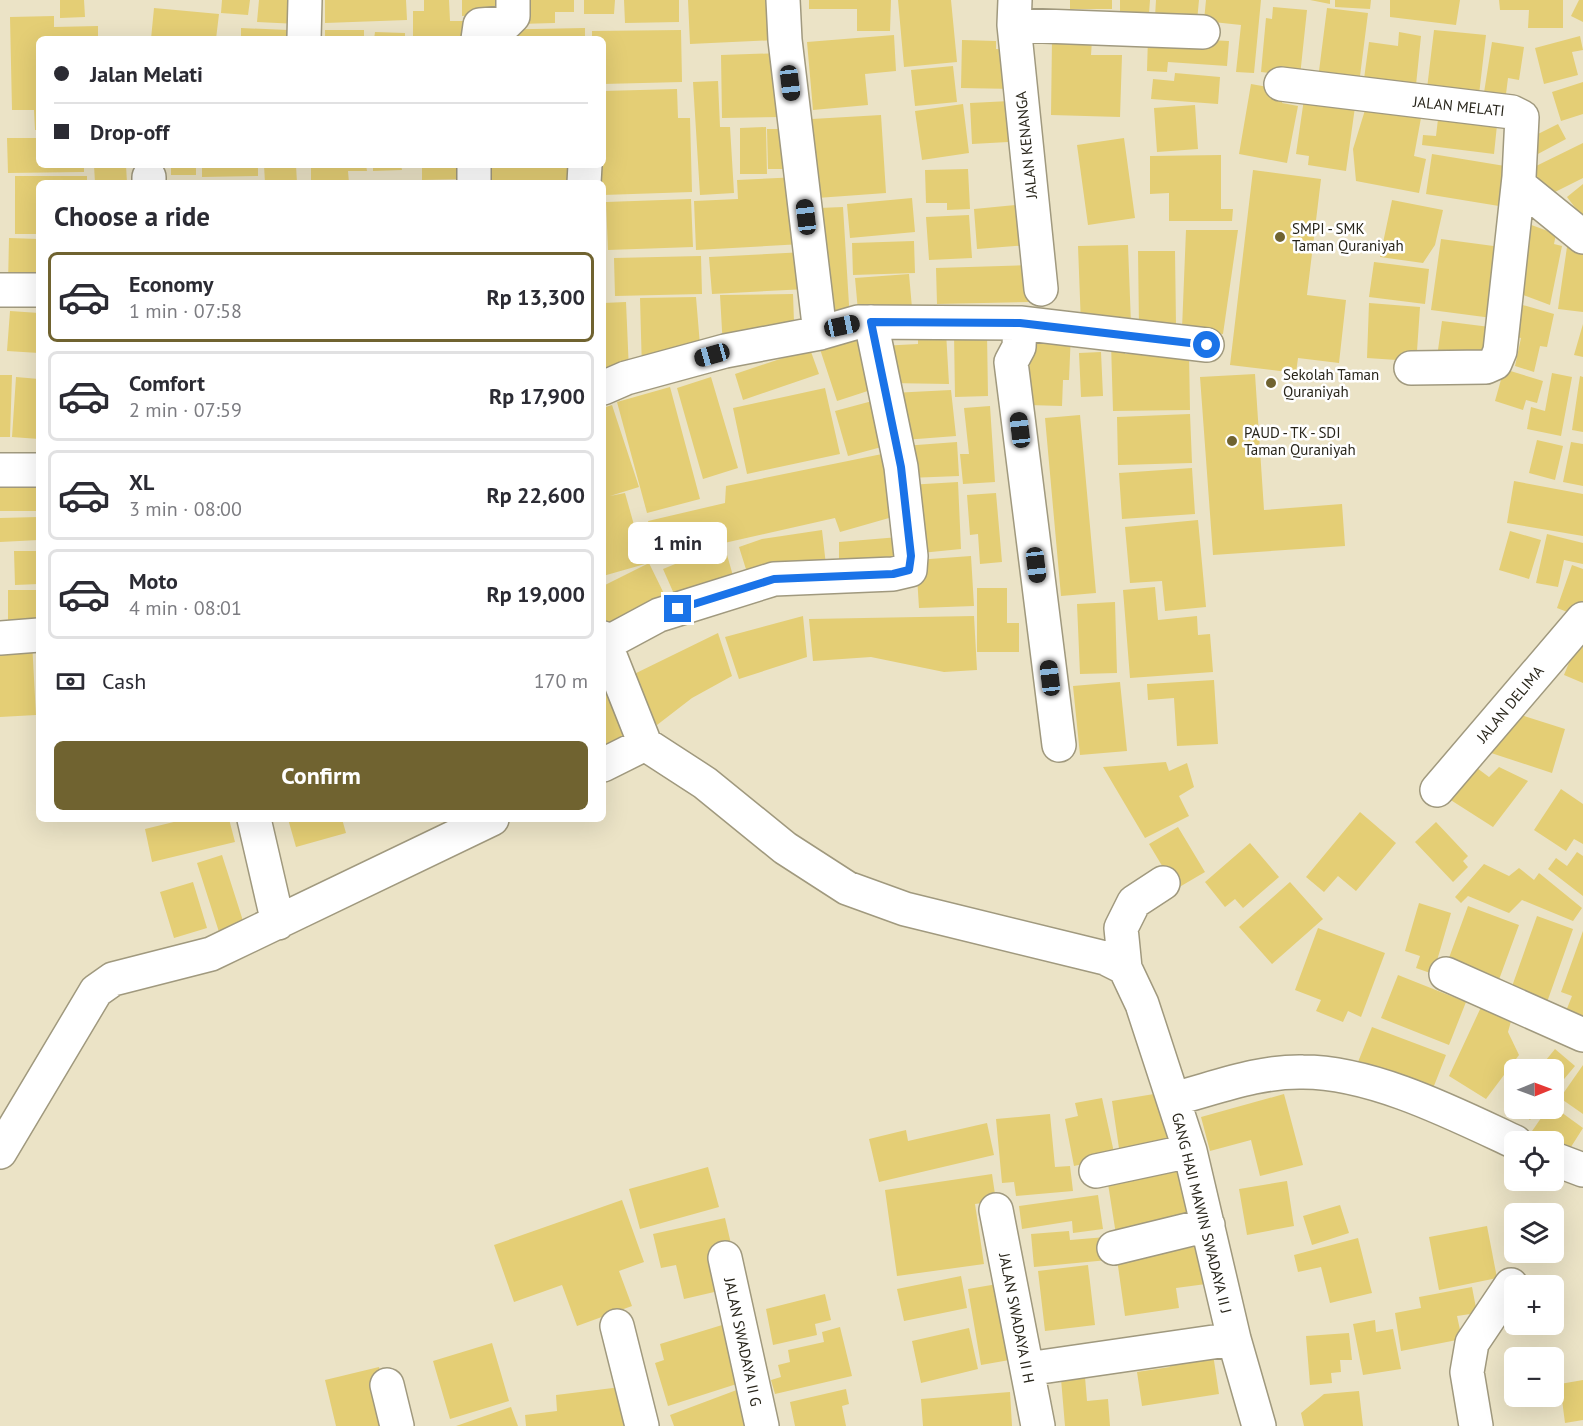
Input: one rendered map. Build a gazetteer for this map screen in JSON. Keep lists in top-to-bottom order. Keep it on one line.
{"streets":{"street":["JALAN MELATI","JALAN KENANGA","JALAN DELIMA","GANG HAJI MAWIN SWADAYA II J","JALAN SWADAYA II H","JALAN SWADAYA II G"]},"places":["SMPI - SMK Taman Quraniyah","Sekolah Taman Quraniyah","PAUD - TK - SDI Taman Quraniyah"],"north":"right","page":{"banner":["Jalan Melati","Drop-off"],"heading":"Choose a ride","list":[{"name":"Economy","note":"1 min · 07:58","value":"Rp 13,300"},{"name":"Comfort","note":"2 min · 07:59","value":"Rp 17,900"},{"name":"XL","note":"3 min · 08:00","value":"Rp 22,600"},{"name":"Moto","note":"4 min · 08:01","value":"Rp 19,000"}],"bubble":"1 min","pay":["Cash","170 m"],"buttons":"Confirm","map_buttons":["+","−"]}}
